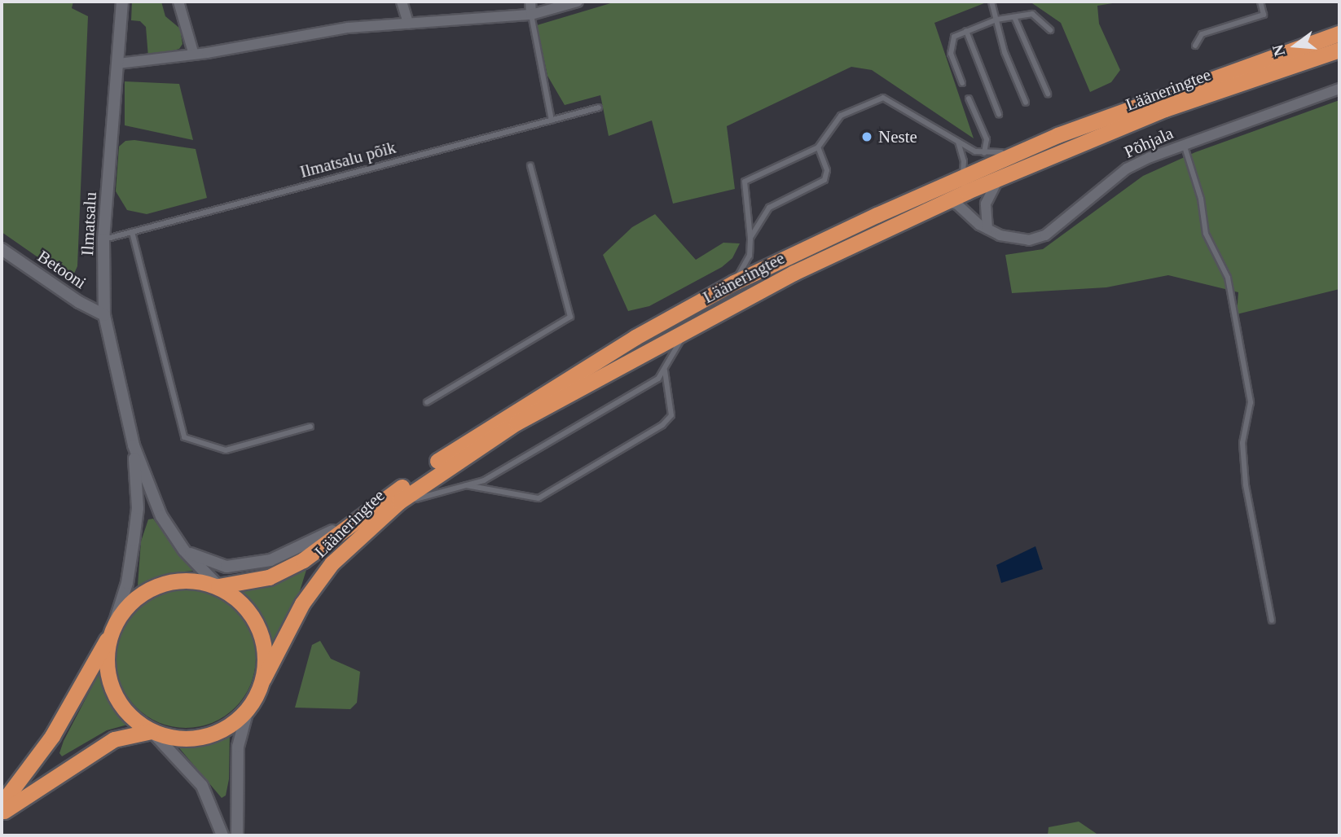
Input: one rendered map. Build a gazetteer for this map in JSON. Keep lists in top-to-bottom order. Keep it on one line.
{"streets":{"highway":["Lääneringtee"],"street":["Põhjala","Ilmatsalu","Betooni"],"lane":["Ilmatsalu põik"]},"crossings":[["Lääneringtee","Põhjala"],["Lääneringtee","Ilmatsalu"],["Ilmatsalu põik","Ilmatsalu"],["Ilmatsalu","Betooni"]],"places":["Neste"],"north":"left"}
